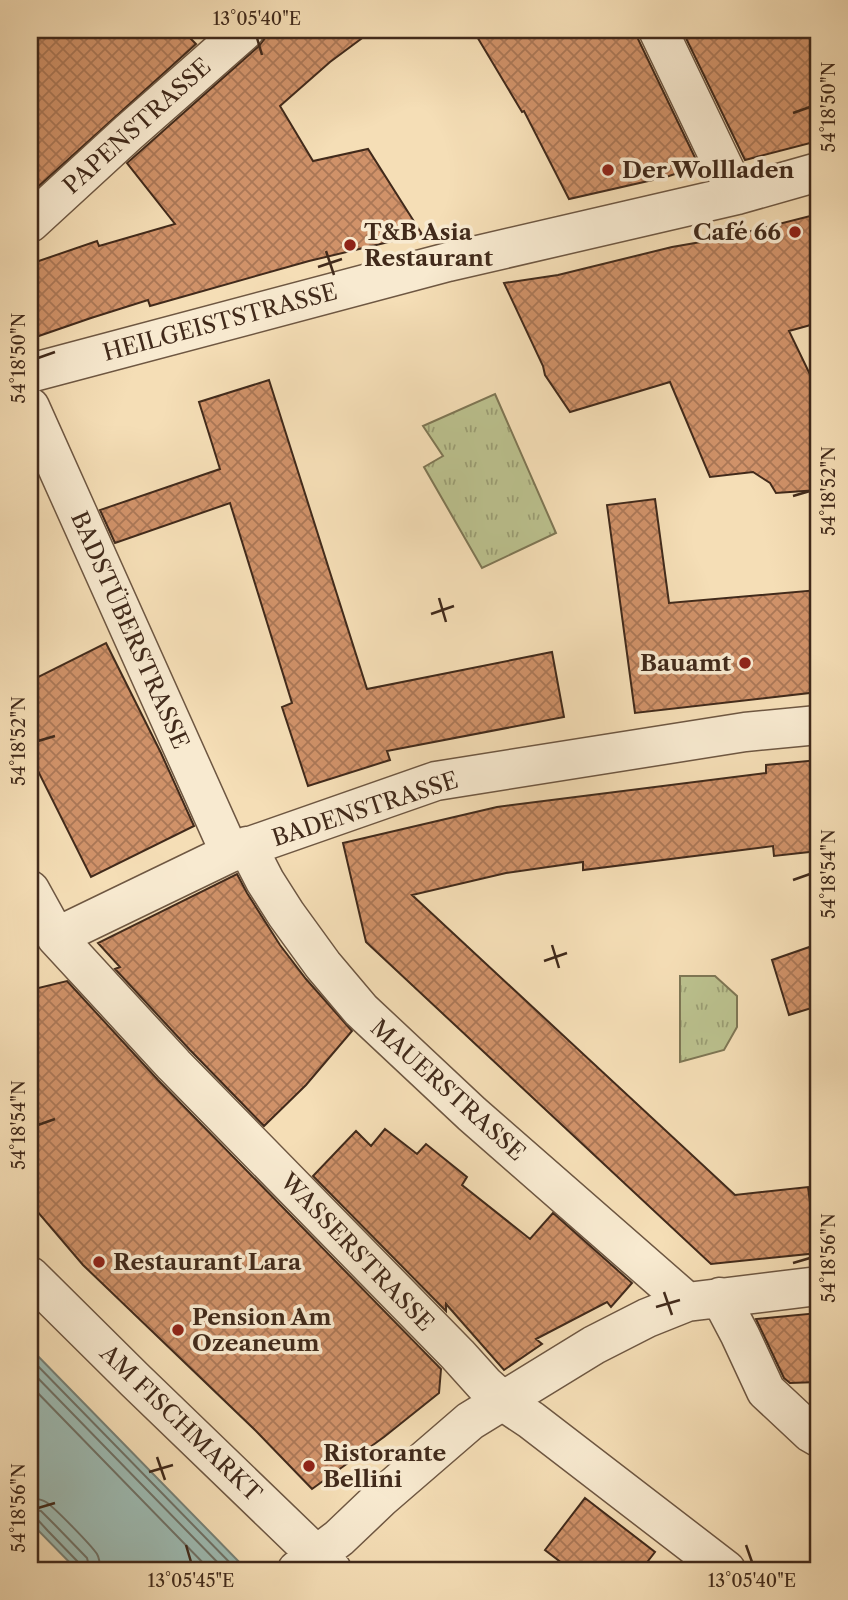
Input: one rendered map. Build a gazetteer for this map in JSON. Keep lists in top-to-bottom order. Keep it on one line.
{"streets":{"street":["PAPENSTRASSE","HEILGEISTSTRASSE","BADSTÜBERSTRASSE","BADENSTRASSE","MAUERSTRASSE","WASSERSTRASSE","AM FISCHMARKT"]},"crossings":[["BADSTÜBERSTRASSE","BADENSTRASSE"],["BADSTÜBERSTRASSE","MAUERSTRASSE"],["BADENSTRASSE","MAUERSTRASSE"],["BADENSTRASSE","WASSERSTRASSE"]],"places":["Der Wollladen","Café 66","T&B Asia Restaurant","Bauamt","Restaurant Lara","Pension Am Ozeaneum","Ristorante Bellini"],"coordinates":["13°05'40\"E","54°18'50\"N","54°18'52\"N","54°18'54\"N","54°18'56\"N","13°05'45\"E"]}
